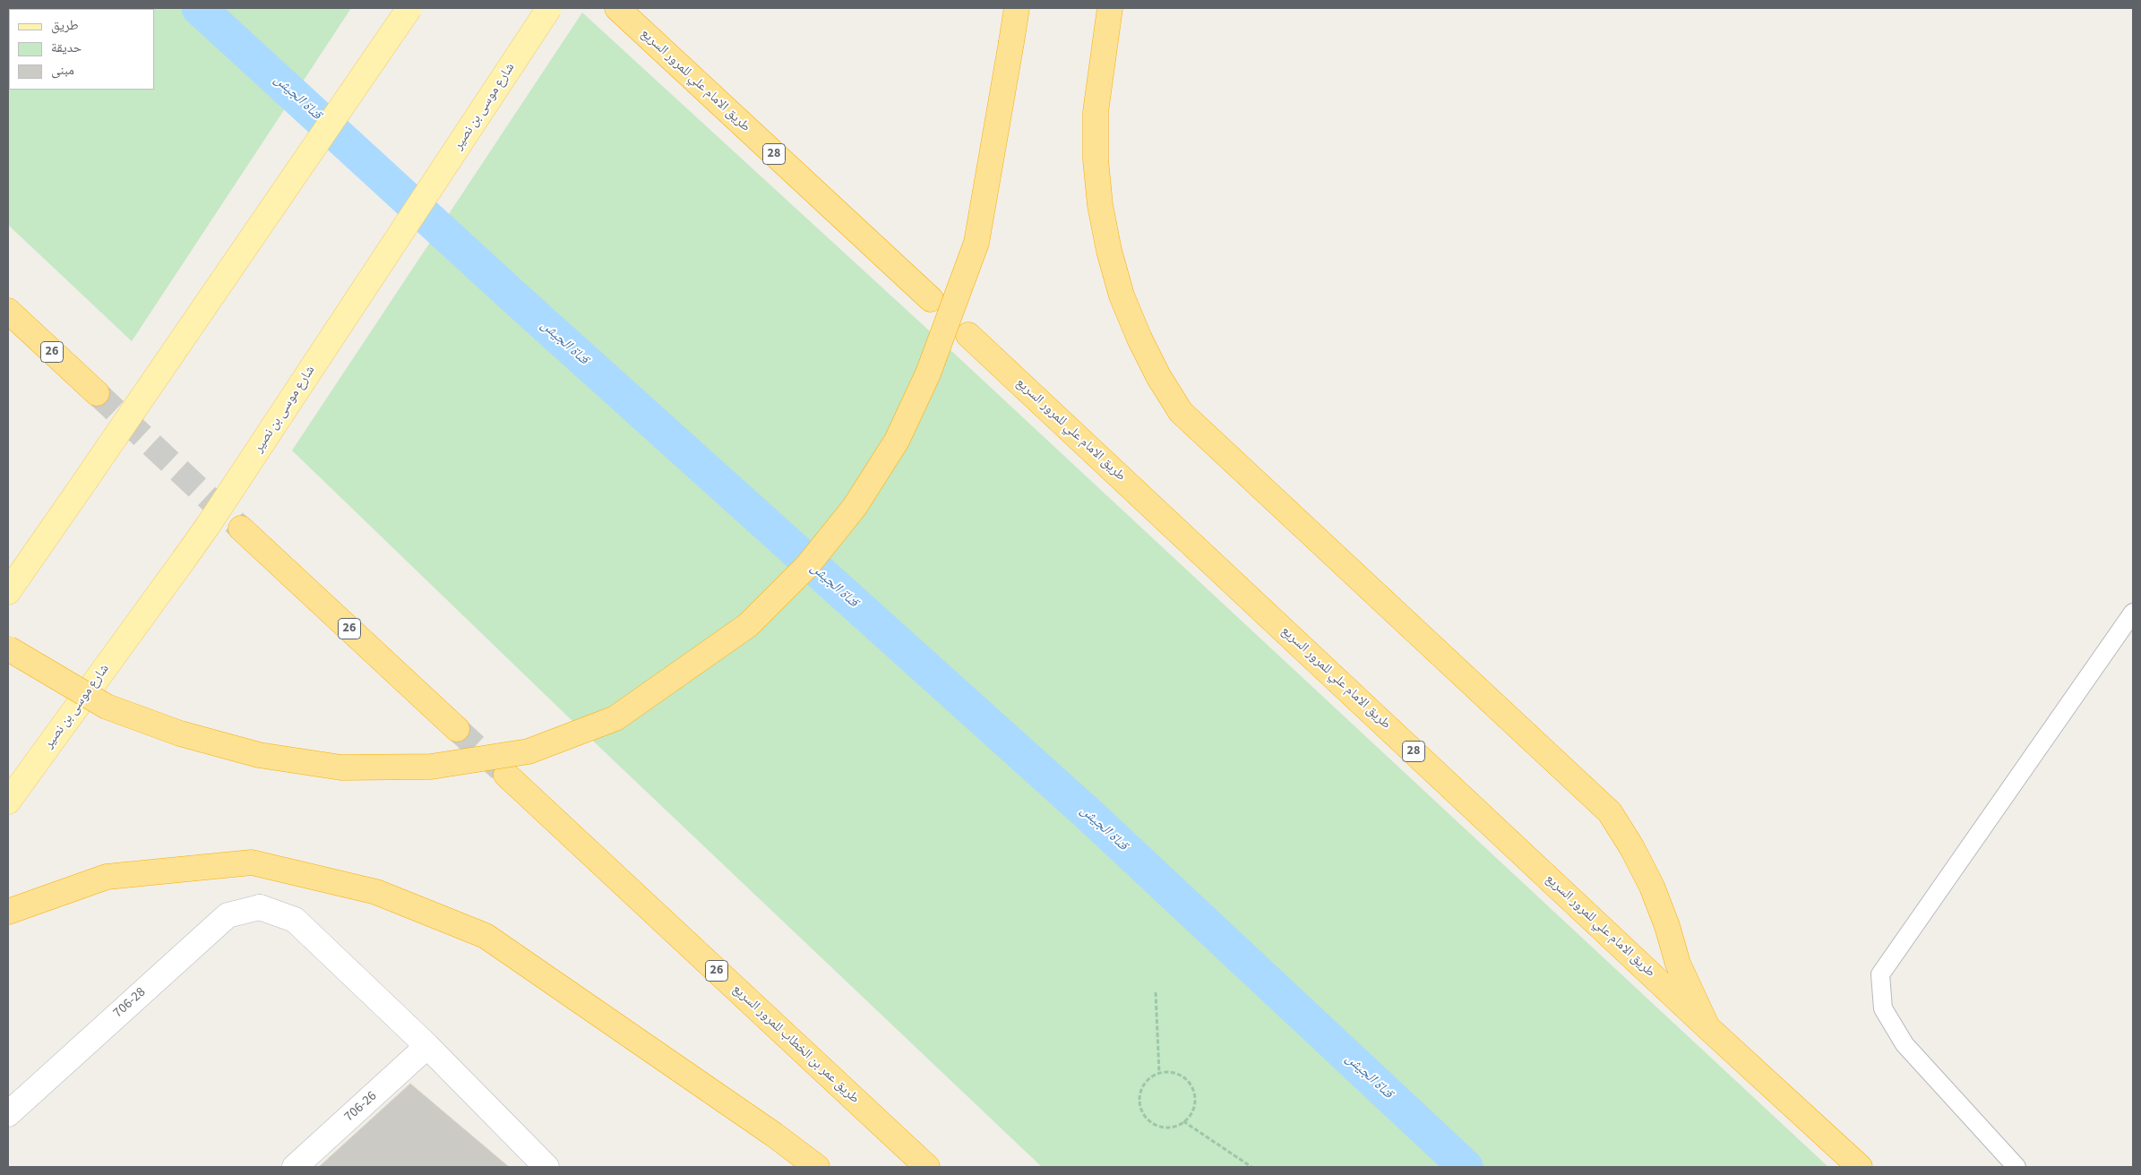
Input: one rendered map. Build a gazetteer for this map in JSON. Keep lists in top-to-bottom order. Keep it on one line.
{"streets":{"highway":["طريق الامام علي للمرور السريع","28","26","طريق عمر بن الخطاب للمرور السريع"],"main road":["شارع موسى بن نصير"],"street":["706-28","706-26"]},"crossings":[["706-28","706-26"]],"water":["قناة الجيش"],"legend":["طريق","حديقة","مبنى"]}
